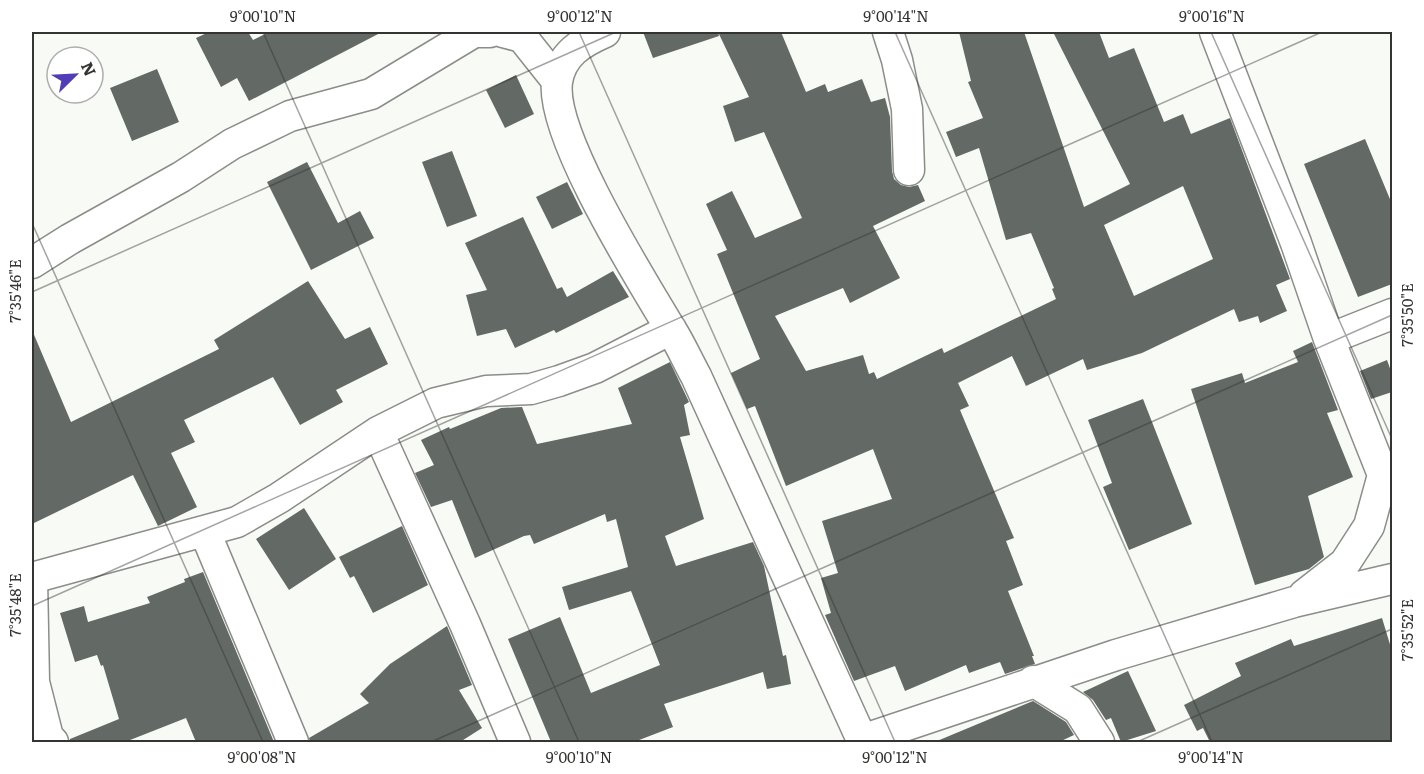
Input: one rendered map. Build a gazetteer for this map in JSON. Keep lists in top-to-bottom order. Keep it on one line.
{"north":"top right","coordinates":["9°00'10\"N","9°00'12\"N","9°00'14\"N","9°00'16\"N","7°35'46\"E","7°35'50\"E","7°35'48\"E","7°35'52\"E","9°00'08\"N"]}
